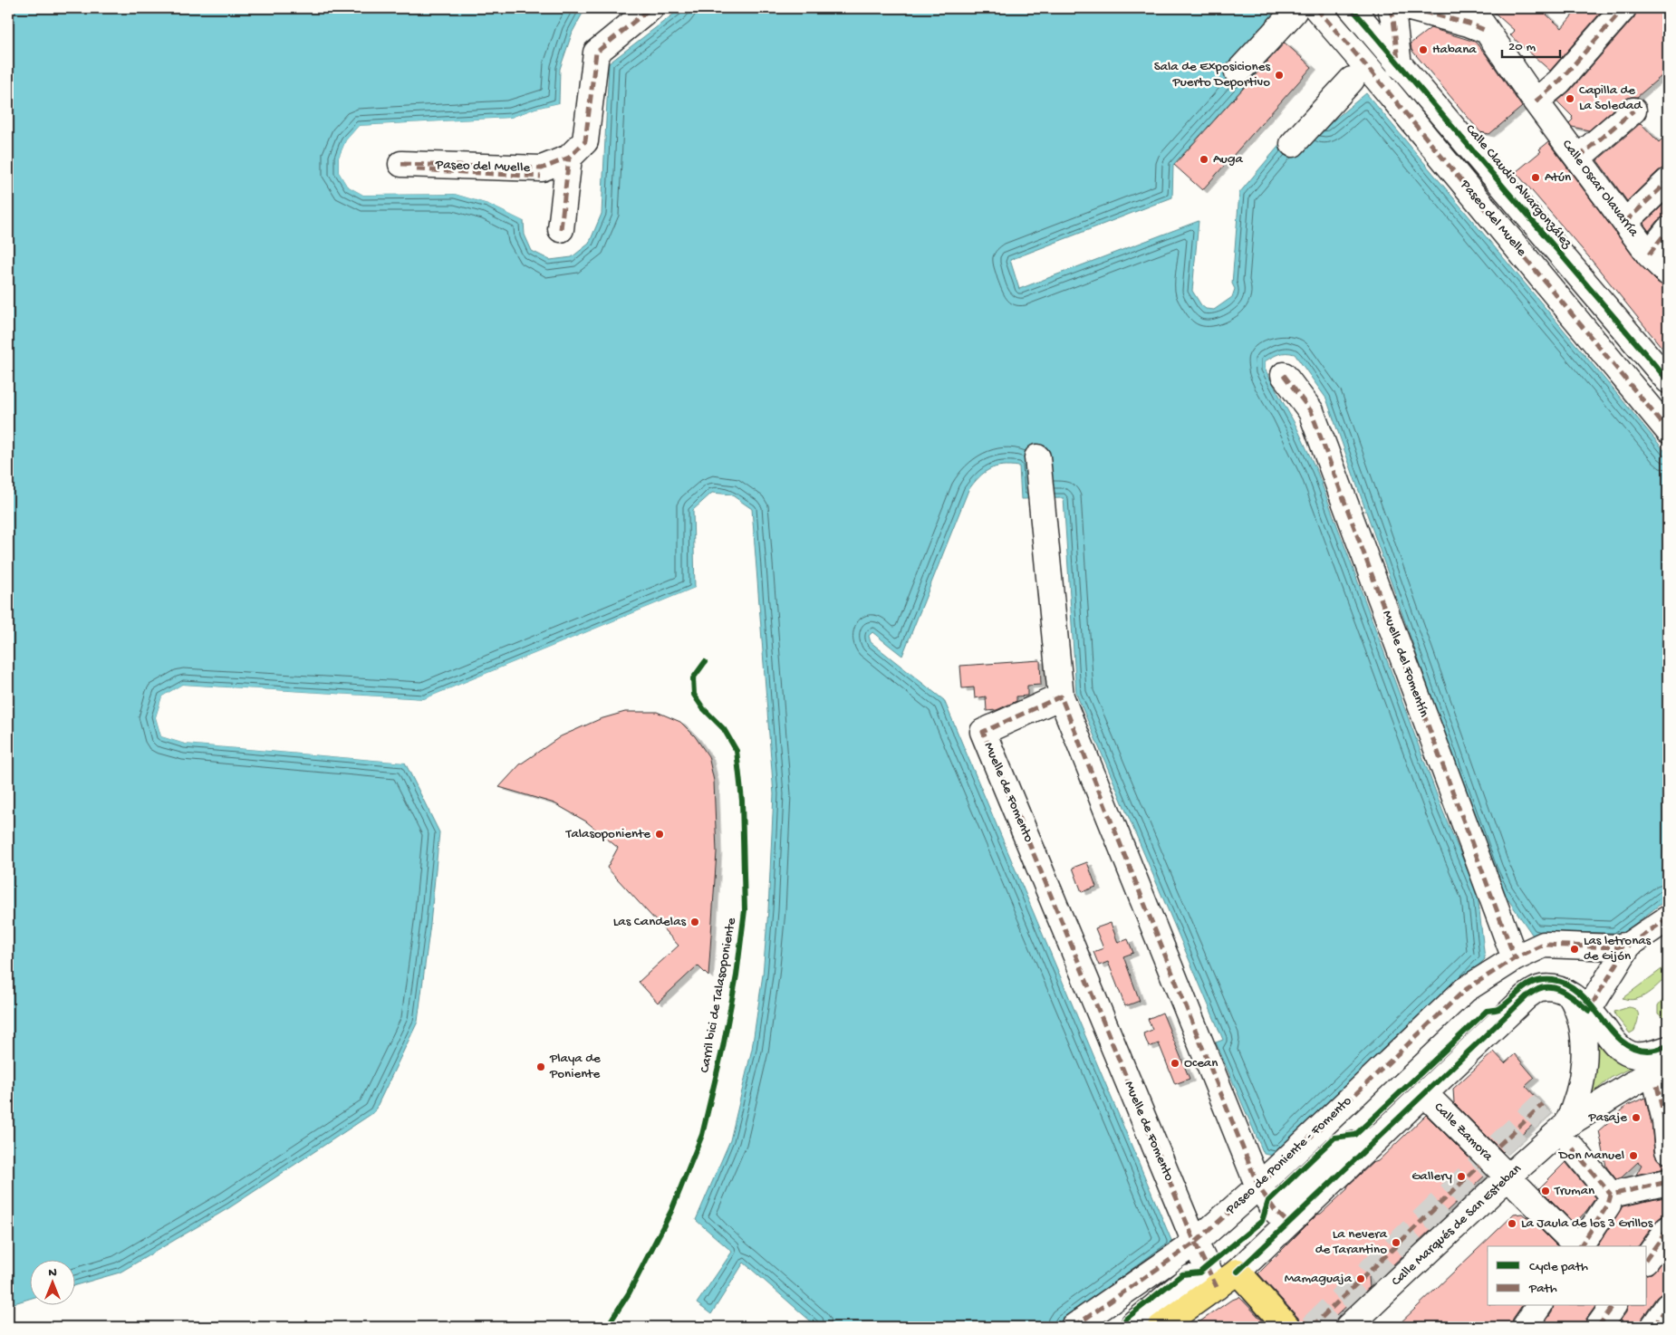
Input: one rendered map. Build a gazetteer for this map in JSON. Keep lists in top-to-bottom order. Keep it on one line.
{"streets":{"street":["Paseo del Muelle","Calle Claudio Alvargonzález","Calle Oscar Olavarría","Muelle del Fomentín","Muelle de Fomento","Calle Zamora","Paseo de Poniente - Fomento","Calle Marqués de San Esteban"],"cycle path":["Carril bici de Talasoponiente"]},"crossings":[["Muelle del Fomentín","Paseo de Poniente - Fomento"],["Muelle de Fomento","Paseo de Poniente - Fomento"],["Calle Zamora","Calle Marqués de San Esteban"]],"places":["Habana","Sala de Exposiciones Puerto Deportivo","Capilla de La Soledad","Auga","Atún","Talasoponiente","Las Candelas","Las letronas de Gijón","Ocean","Playa de Poniente","Pasaje","Don Manuel","Gallery","Truman","La Jaula de los 3 Grillos","La nevera de Tarantino","Mamaguaja"],"legend":["Cycle path","Path"],"scale_bar":"20 m","north":"top"}
